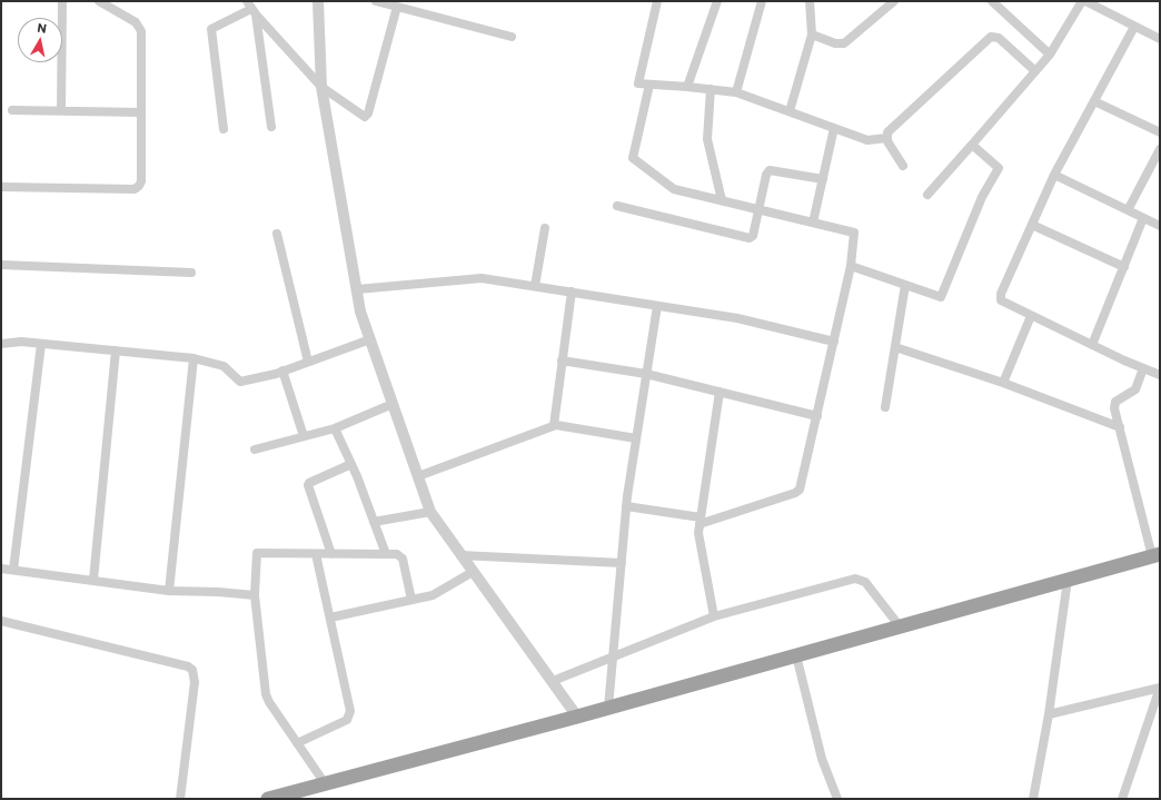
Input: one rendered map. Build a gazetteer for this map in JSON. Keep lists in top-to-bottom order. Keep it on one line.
{"north":"top"}
